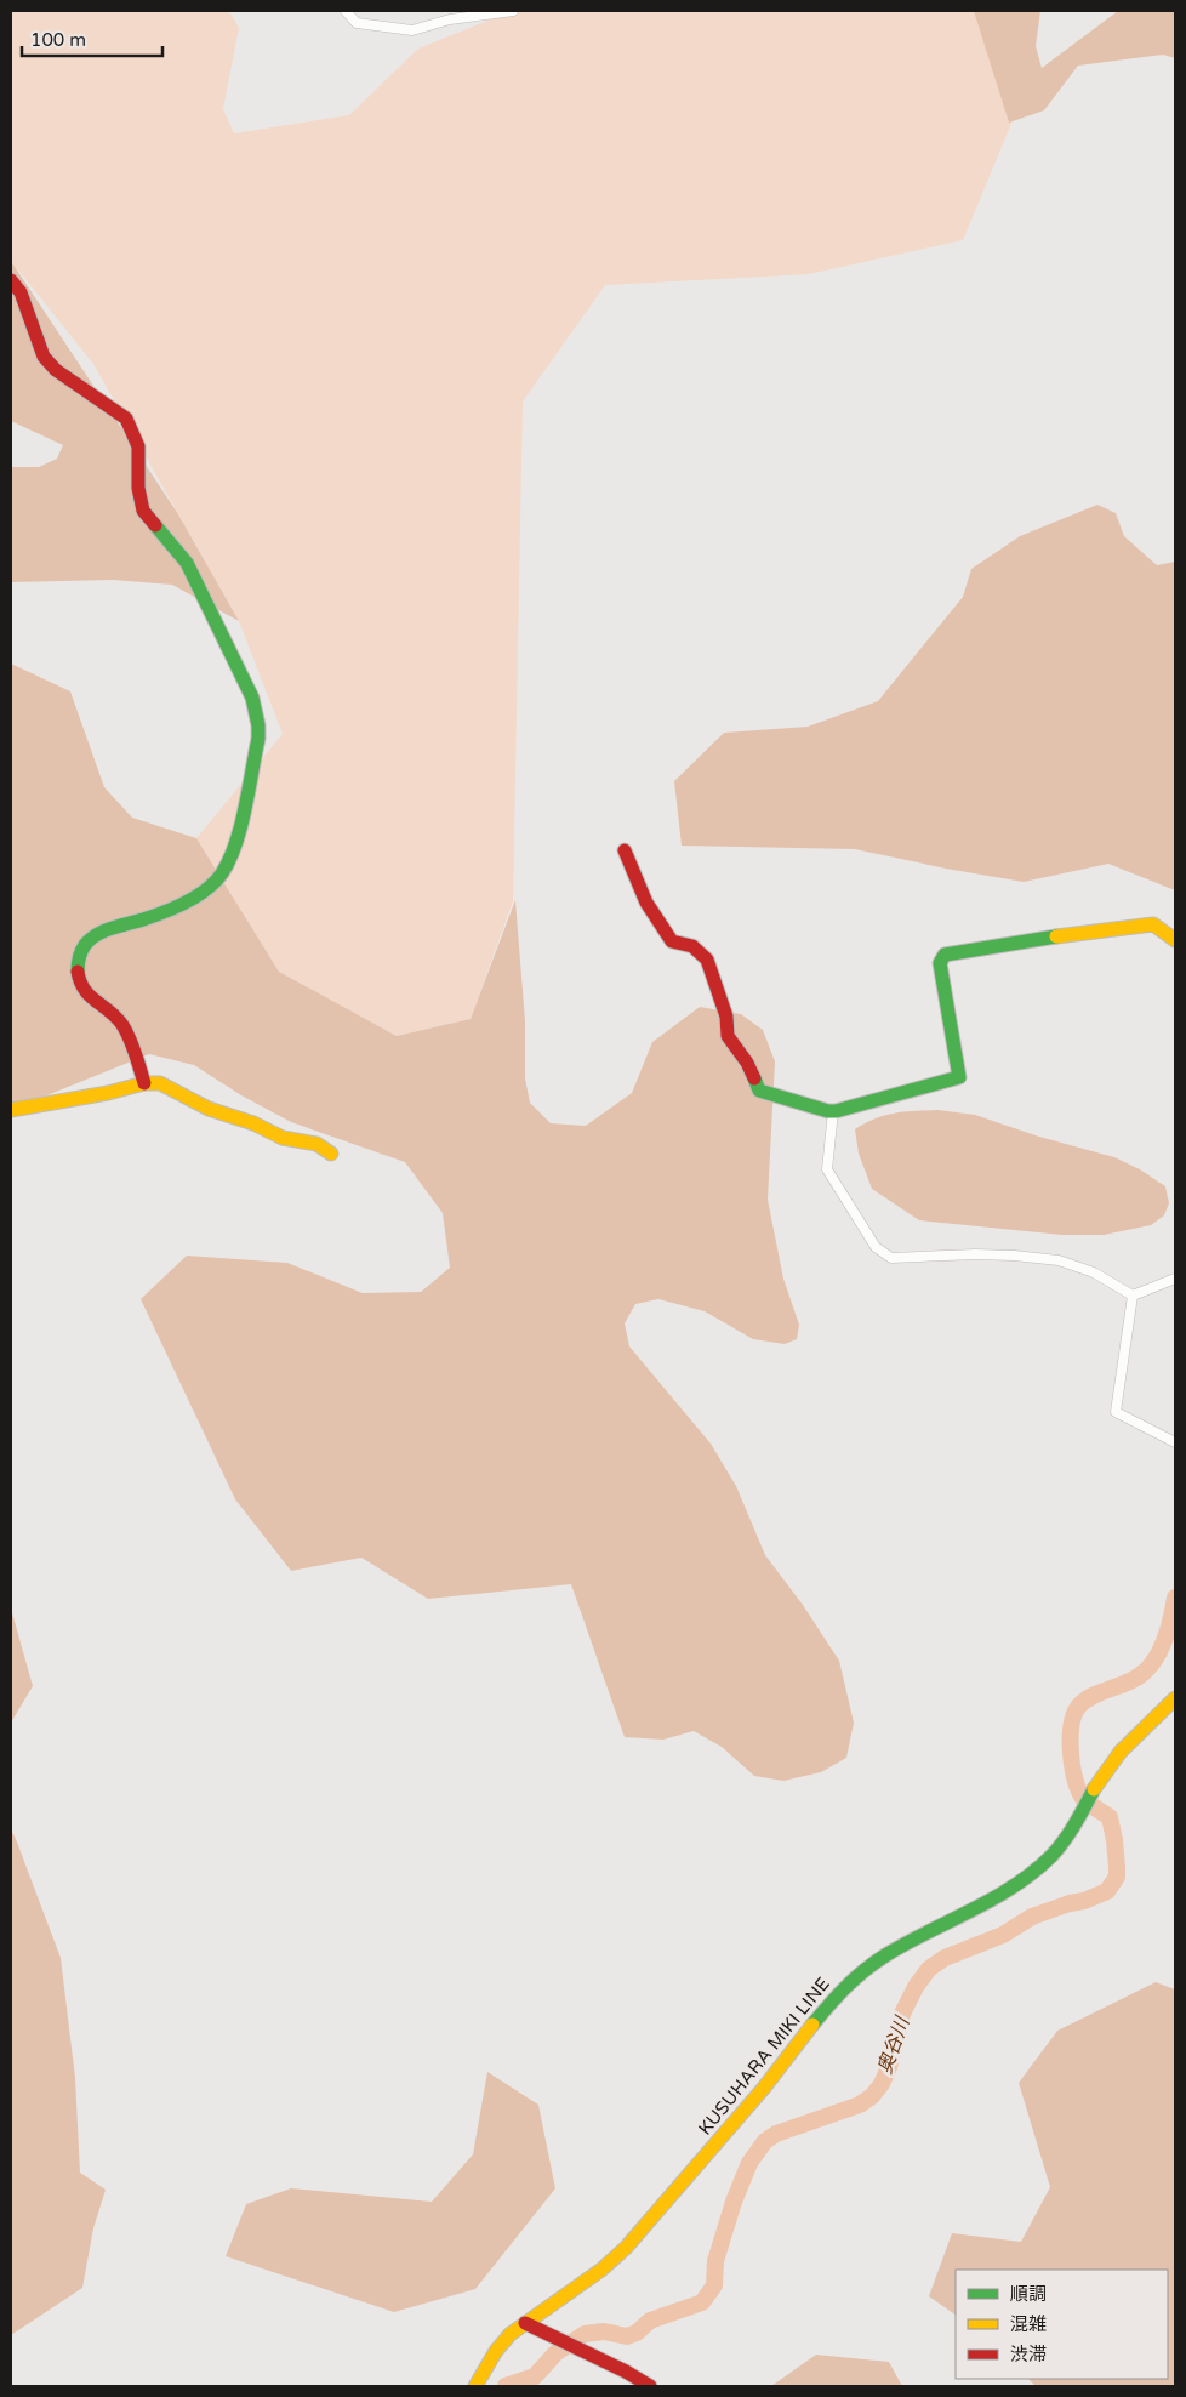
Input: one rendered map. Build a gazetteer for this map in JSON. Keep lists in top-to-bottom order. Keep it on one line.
{"streets":{"street":["KUSUHARA MIKI LINE"]},"water":["奥谷川"],"legend":["順調","混雑","渋滞"],"scale_bar":"100 m"}
